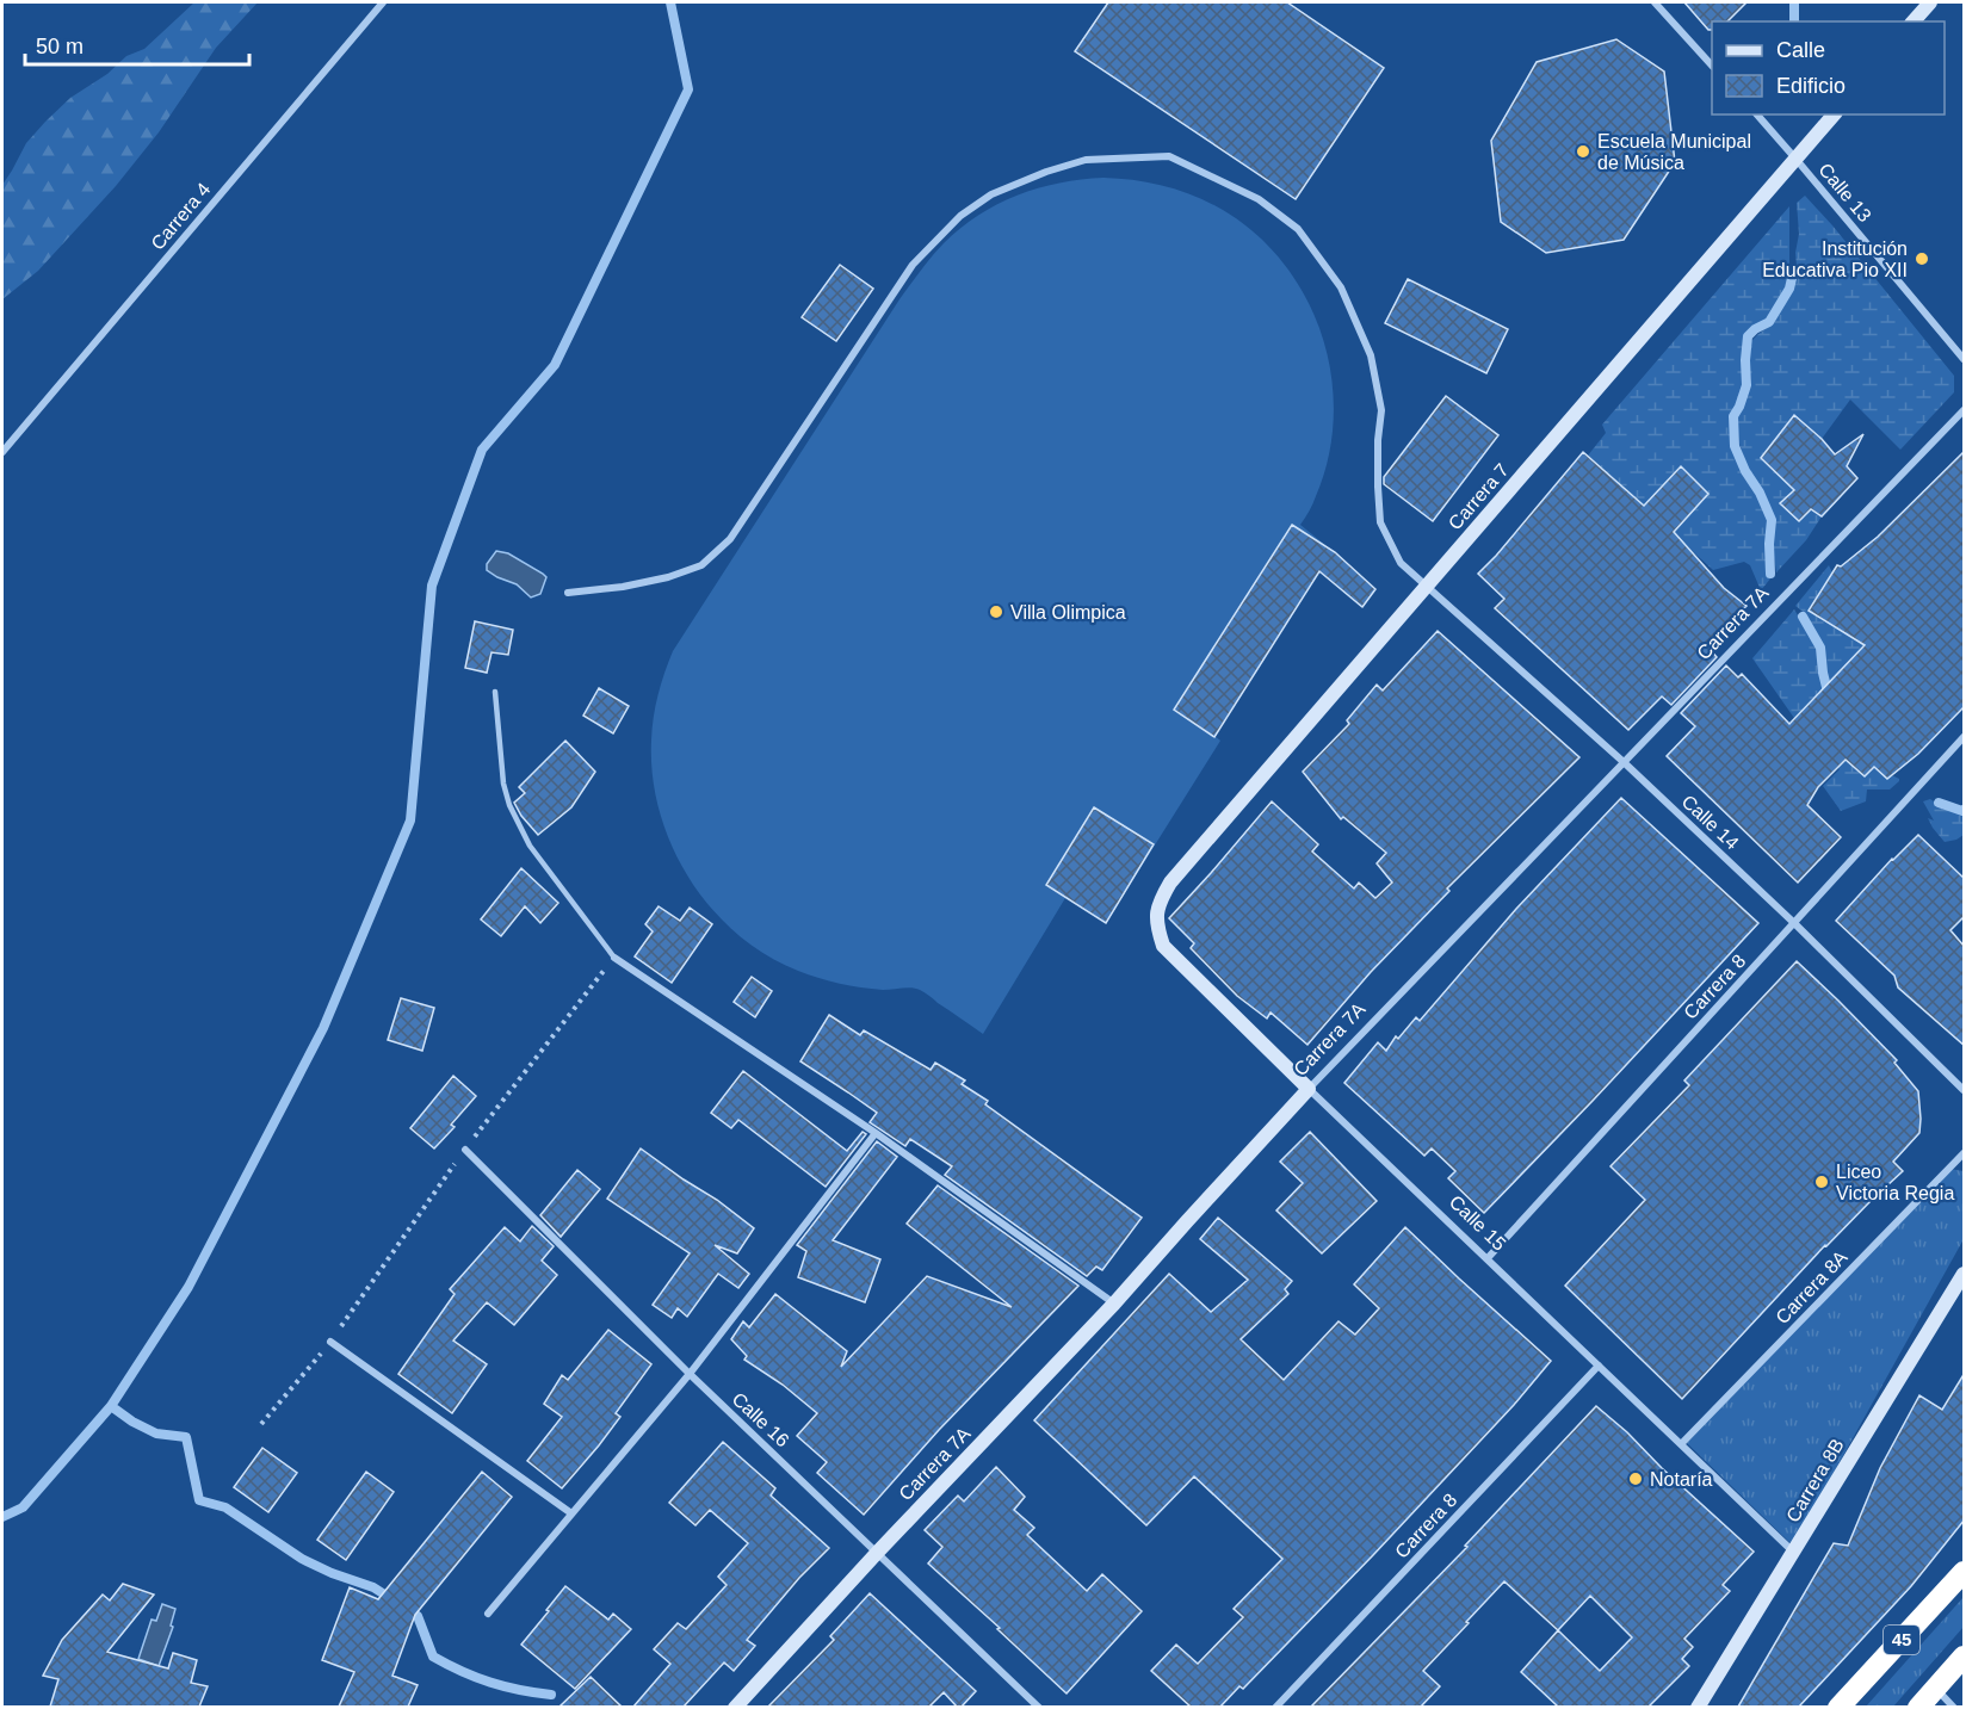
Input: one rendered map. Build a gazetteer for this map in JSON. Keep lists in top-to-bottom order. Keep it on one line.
{"streets":{"highway":["45"],"street":["Calle 13","Carrera 4","Carrera 7","Carrera 7A","Calle 14","Carrera 8","Calle 15","Carrera 8A","Calle 16","Carrera 8B"]},"crossings":[["Calle 13","Carrera 7"],["Carrera 7","Calle 14"],["Carrera 7","Calle 15"],["Carrera 7A","Calle 14"],["Carrera 7A","Calle 15"],["Carrera 7A","Calle 16"],["Calle 14","Carrera 8"],["Carrera 8","Calle 15"],["Calle 15","Carrera 8A"],["Calle 15","Carrera 8B"]],"places":["Escuela Municipal de Música","Institución Educativa Pio XII","Villa Olimpica","Liceo Victoria Regia","Notaría"],"legend":["Calle","Edificio"],"scale_bar":"50 m"}
